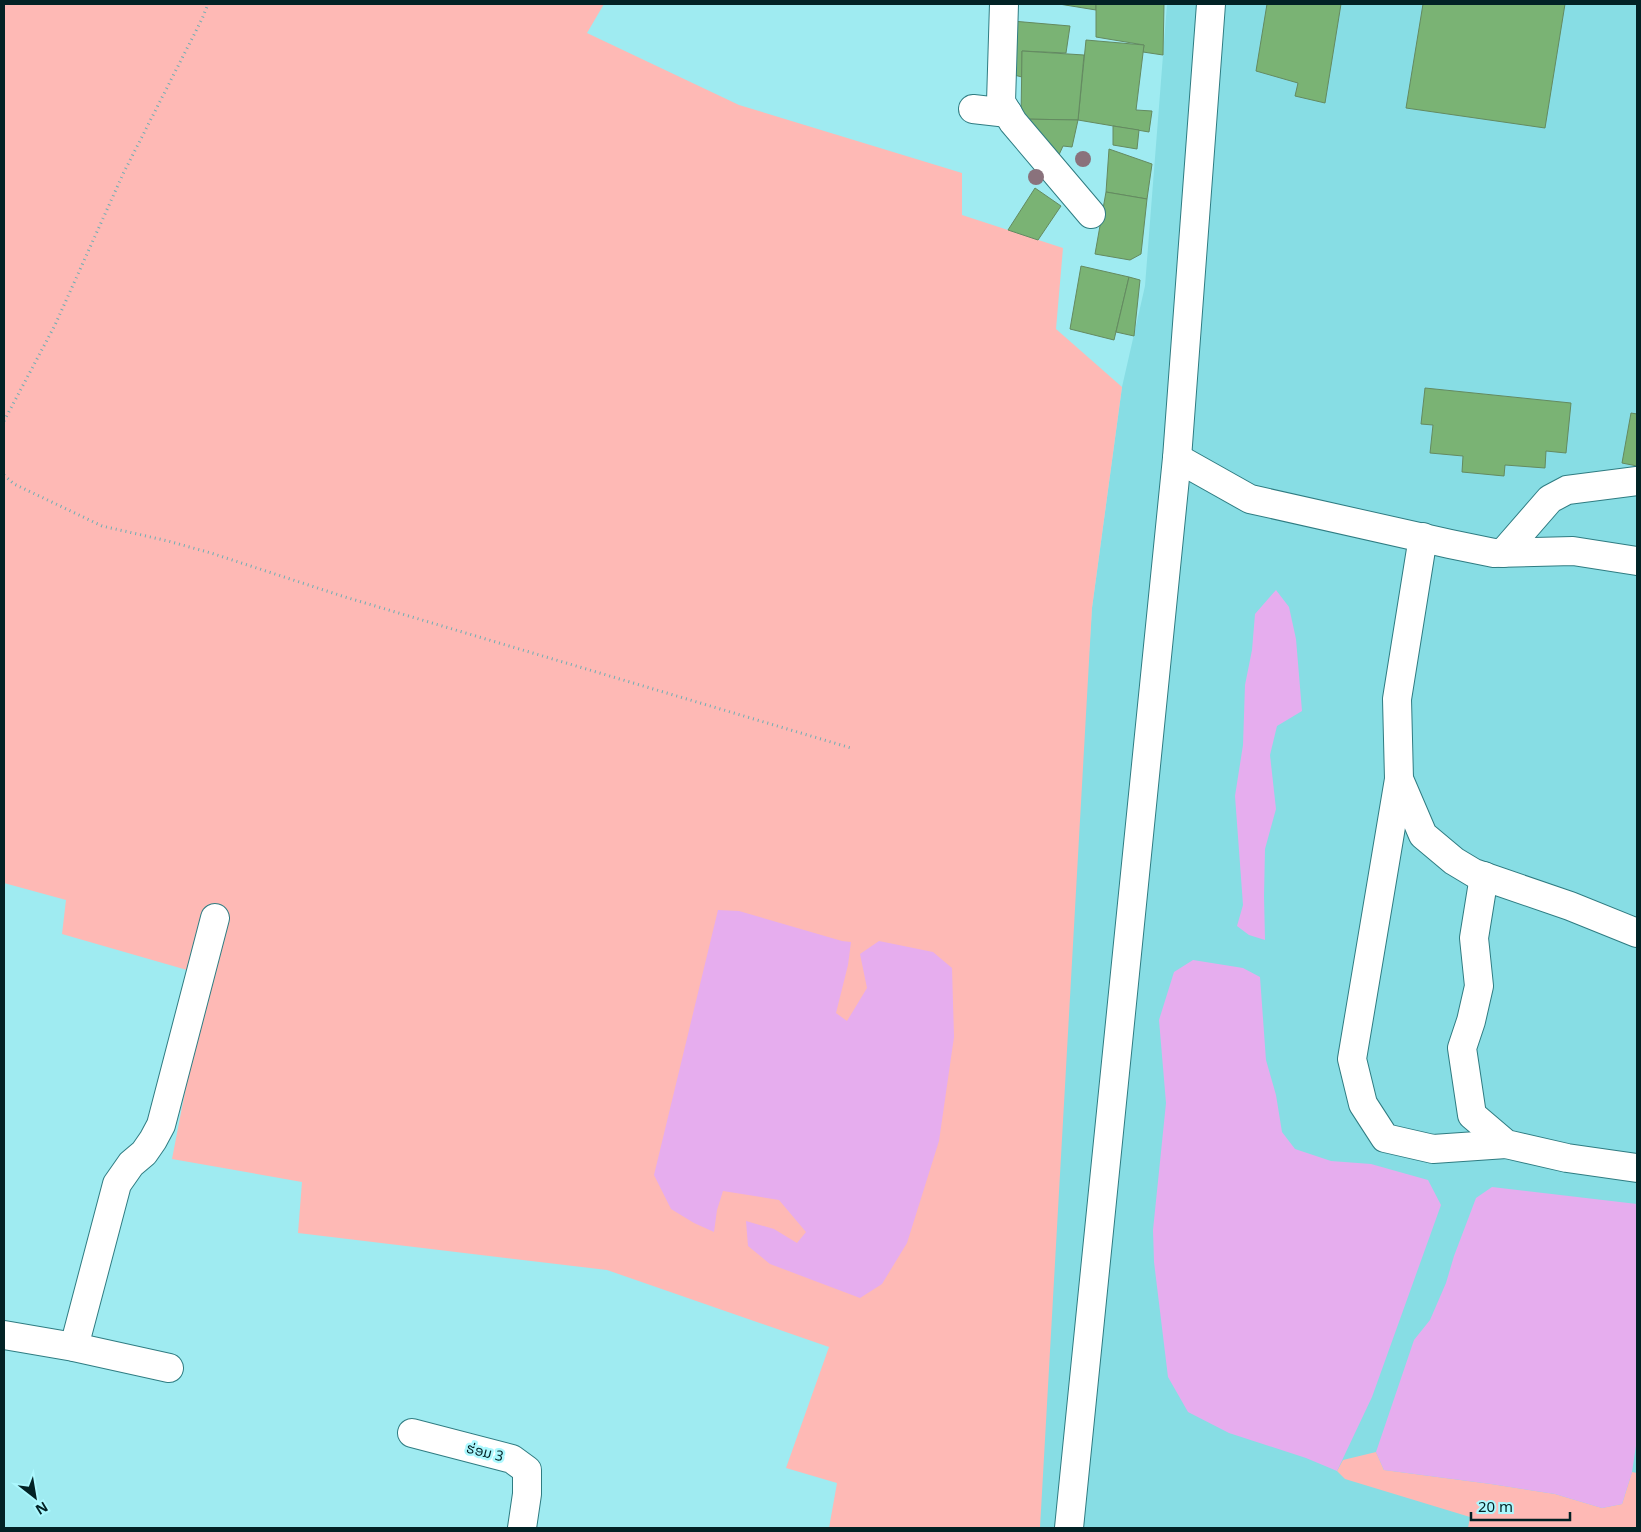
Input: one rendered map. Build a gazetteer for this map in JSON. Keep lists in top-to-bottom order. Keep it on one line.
{"streets":{"street":["ຮ່ອມ 3"]},"scale_bar":"20 m","north":"bottom right"}
